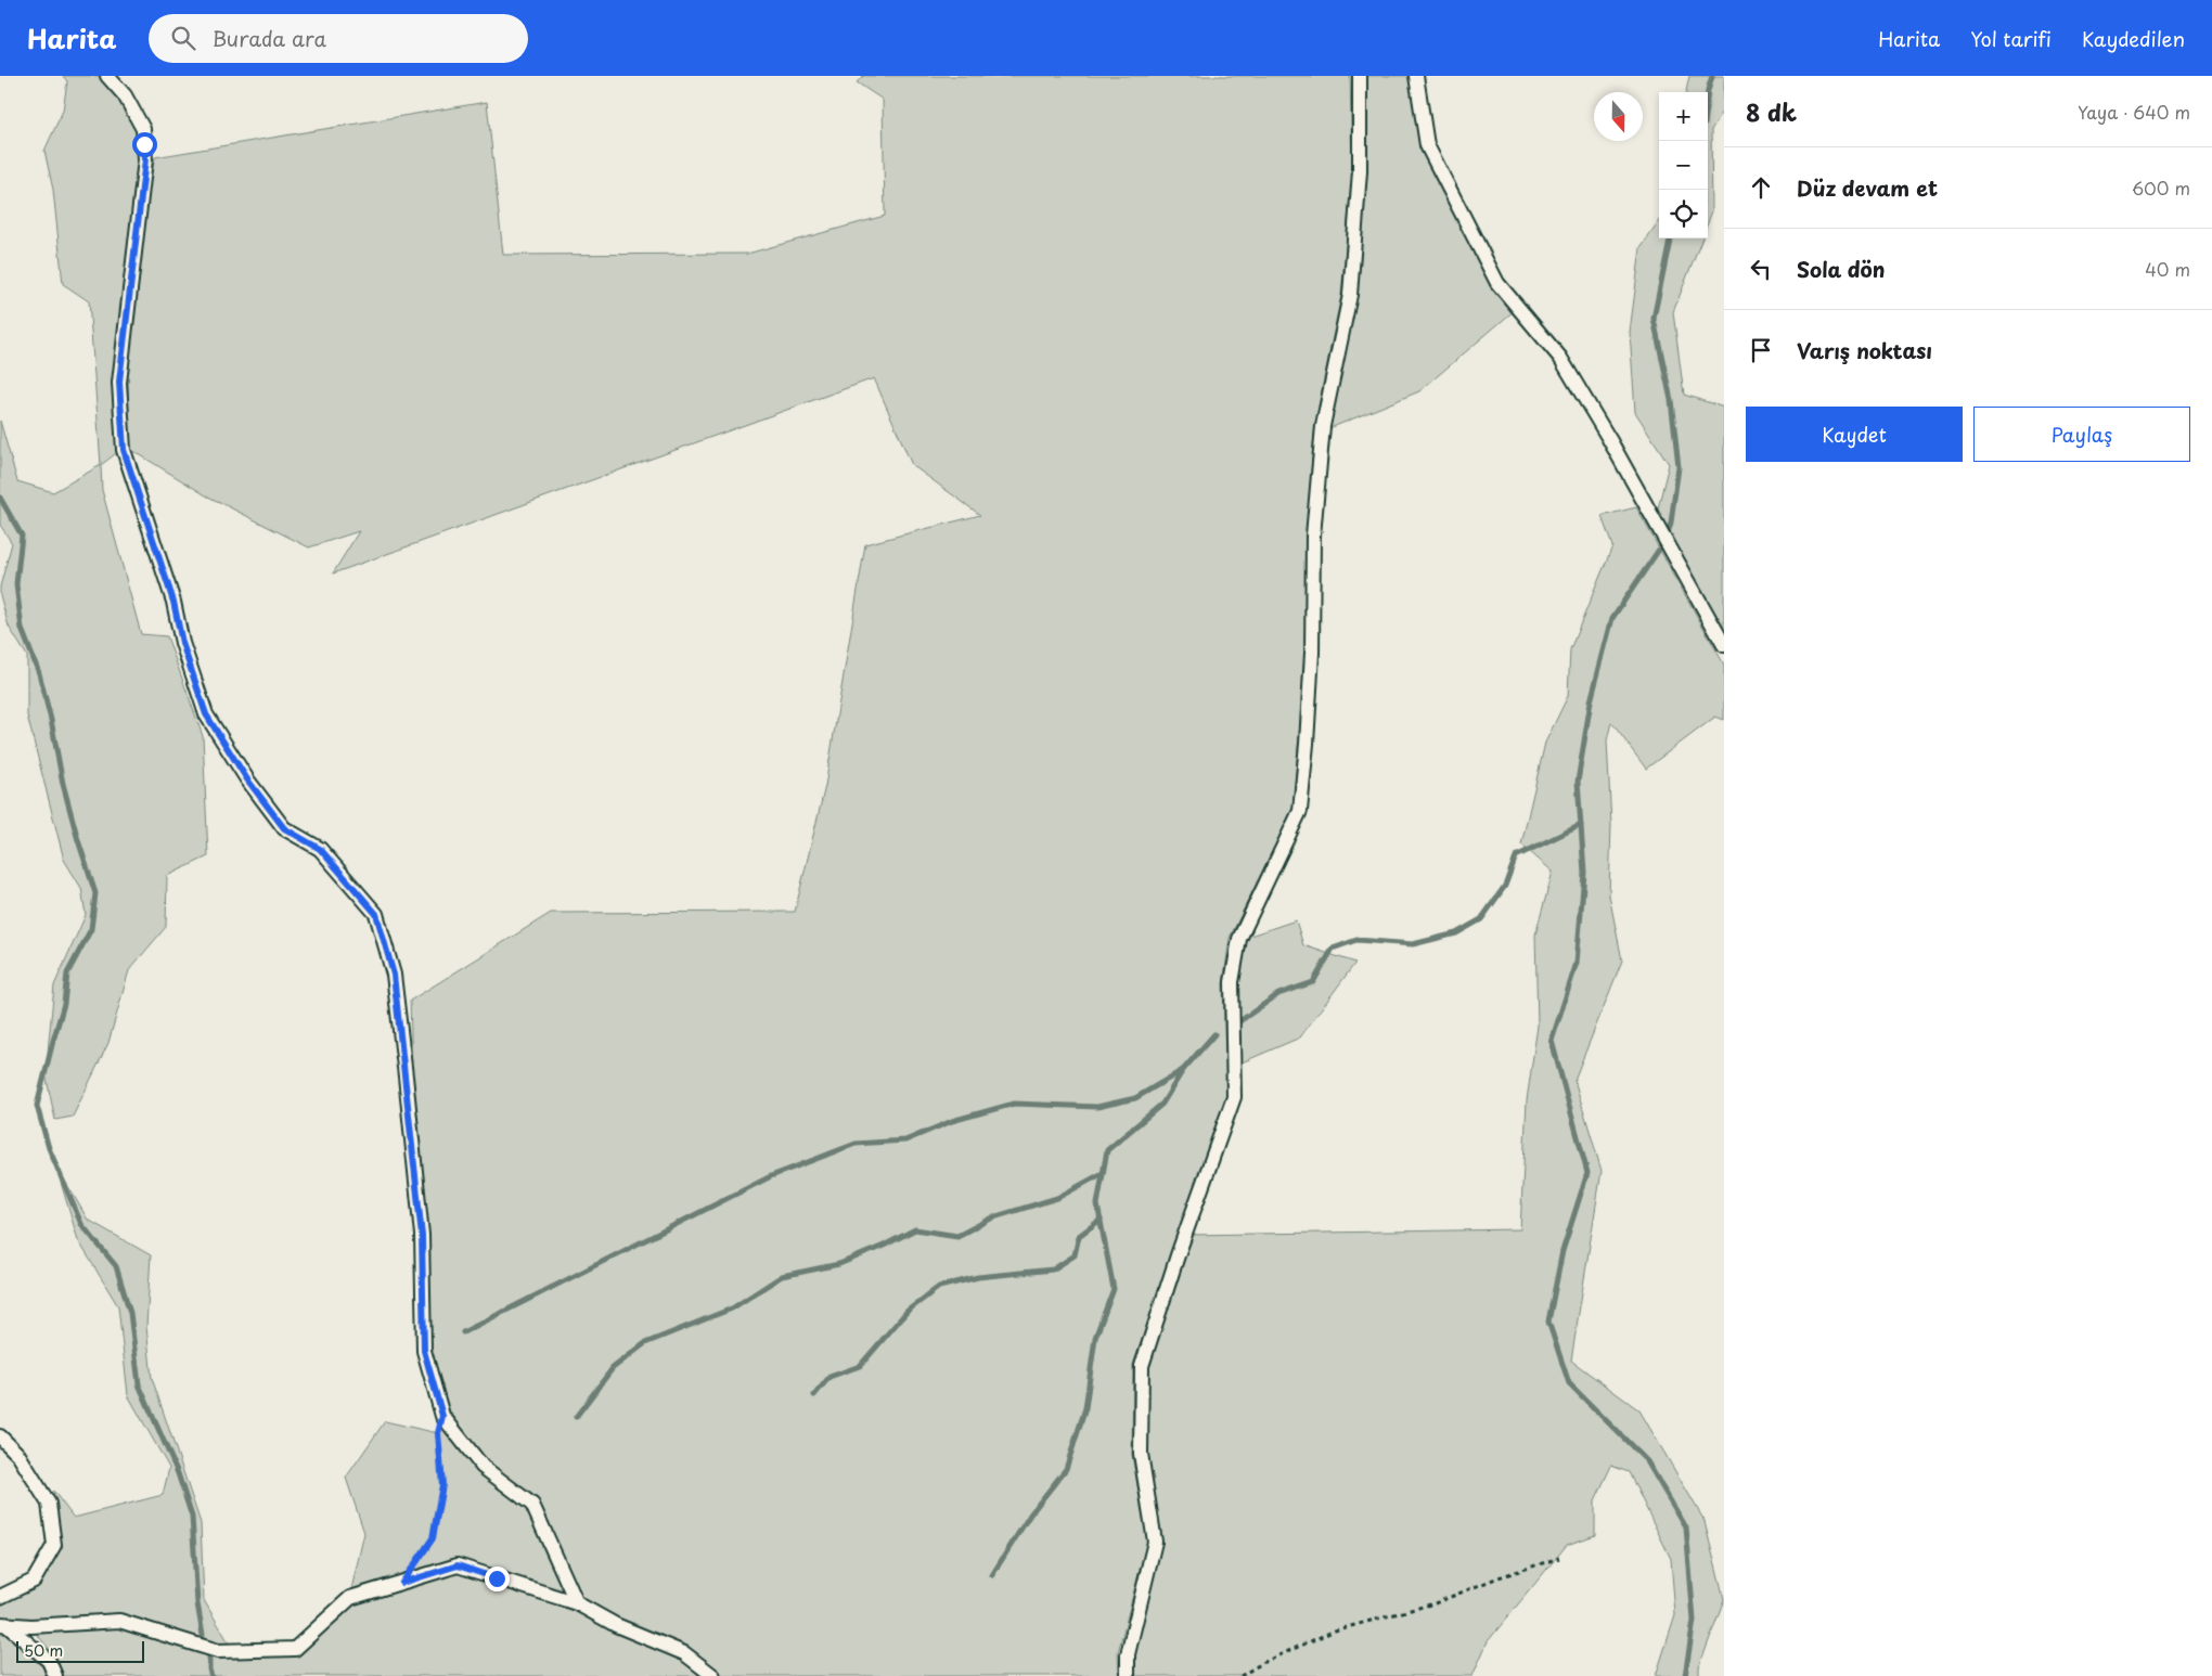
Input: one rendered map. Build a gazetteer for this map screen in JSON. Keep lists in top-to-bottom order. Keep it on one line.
{"scale_bar":"50 m","north":"bottom","page":{"header":"Harita","search":"Burada ara","nav":["Harita","Yol tarifi","Kaydedilen"],"heading":["8 dk","Yaya · 640 m"],"map_buttons":["+","−"],"list":[["Düz devam et","600 m"],["Sola dön","40 m"],"Varış noktası"],"buttons":["Kaydet","Paylaş"],"scale":"50 m"}}
